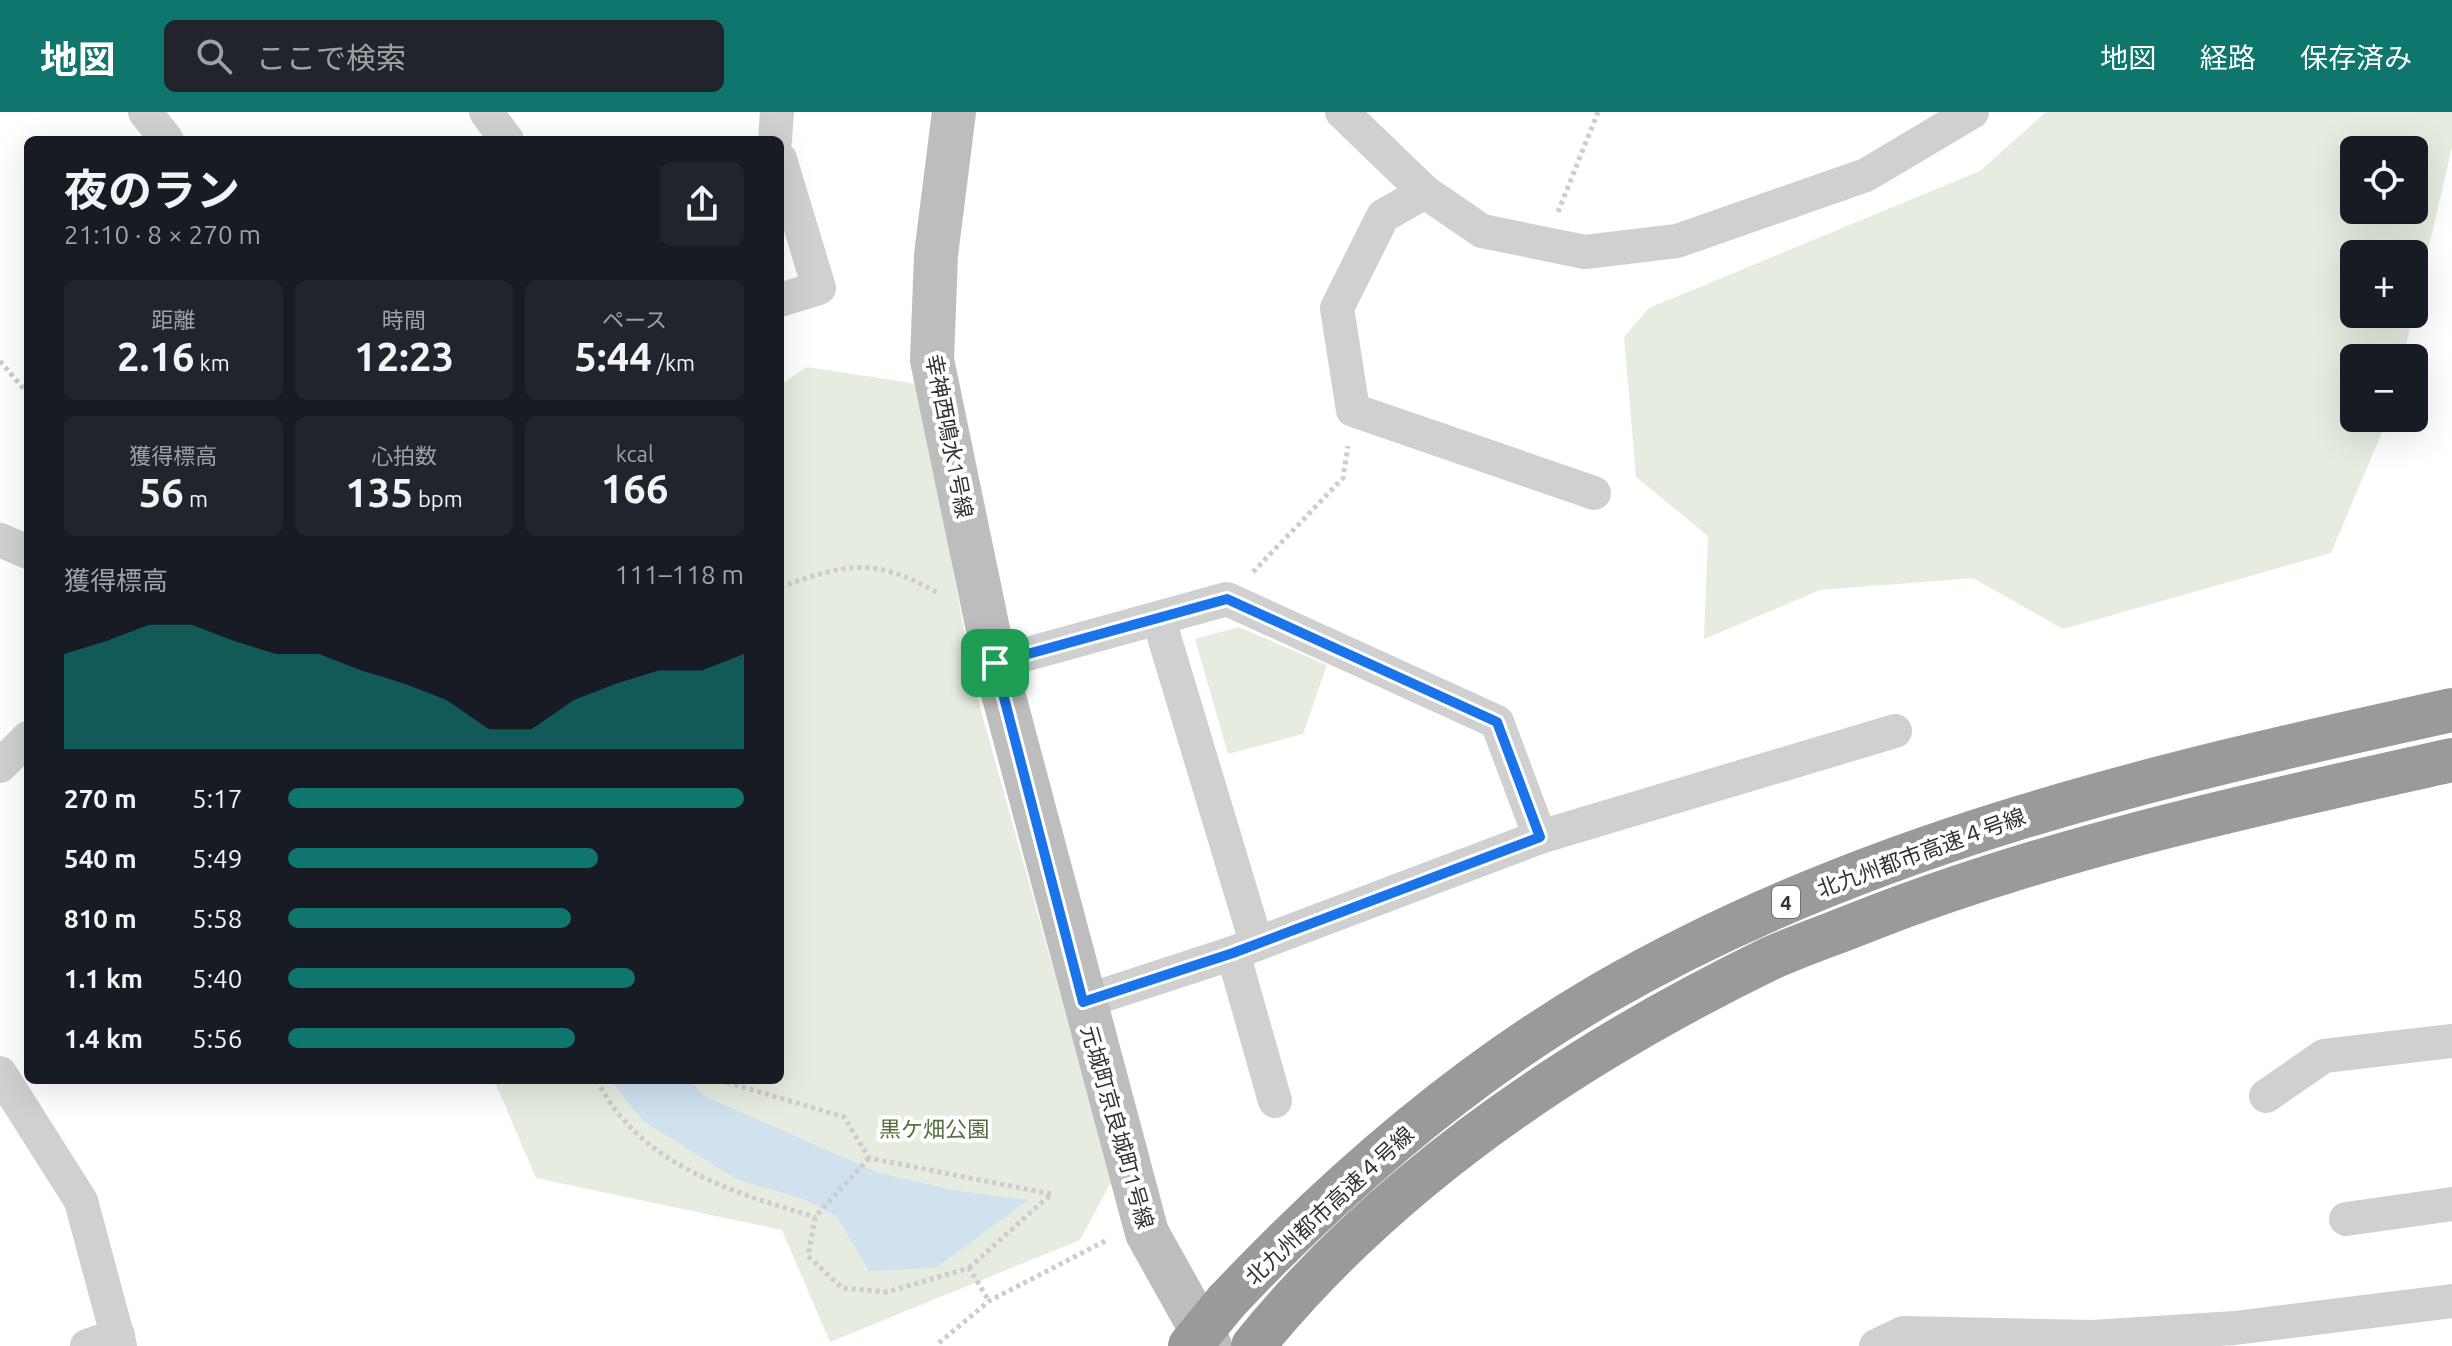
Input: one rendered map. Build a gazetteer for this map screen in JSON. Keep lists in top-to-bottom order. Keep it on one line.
{"streets":{"highway":["北九州都市高速４号線","4"],"street":["幸神西鳴水1号線","元城町京良城町1号線"]},"crossings":[["幸神西鳴水1号線","元城町京良城町1号線"]],"parks":["黒ケ畑公園"],"page":{"header":"地図","search":"ここで検索","nav":["地図","経路","保存済み"],"map_buttons":["+","−"],"heading":["夜のラン","21:10 · 8 × 270 m"],"stats":[["距離","2.16 km"],["時間","12:23"],["ペース","5:44 /km"],["獲得標高","56 m"],["心拍数","135 bpm"],["kcal","166"]],"chart":["獲得標高","111–118 m"],"list":[{"name":"270 m","note":"5:17"},{"name":"540 m","note":"5:49"},{"name":"810 m","note":"5:58"},{"name":"1.1 km","note":"5:40"},{"name":"1.4 km","note":"5:56"}]}}
